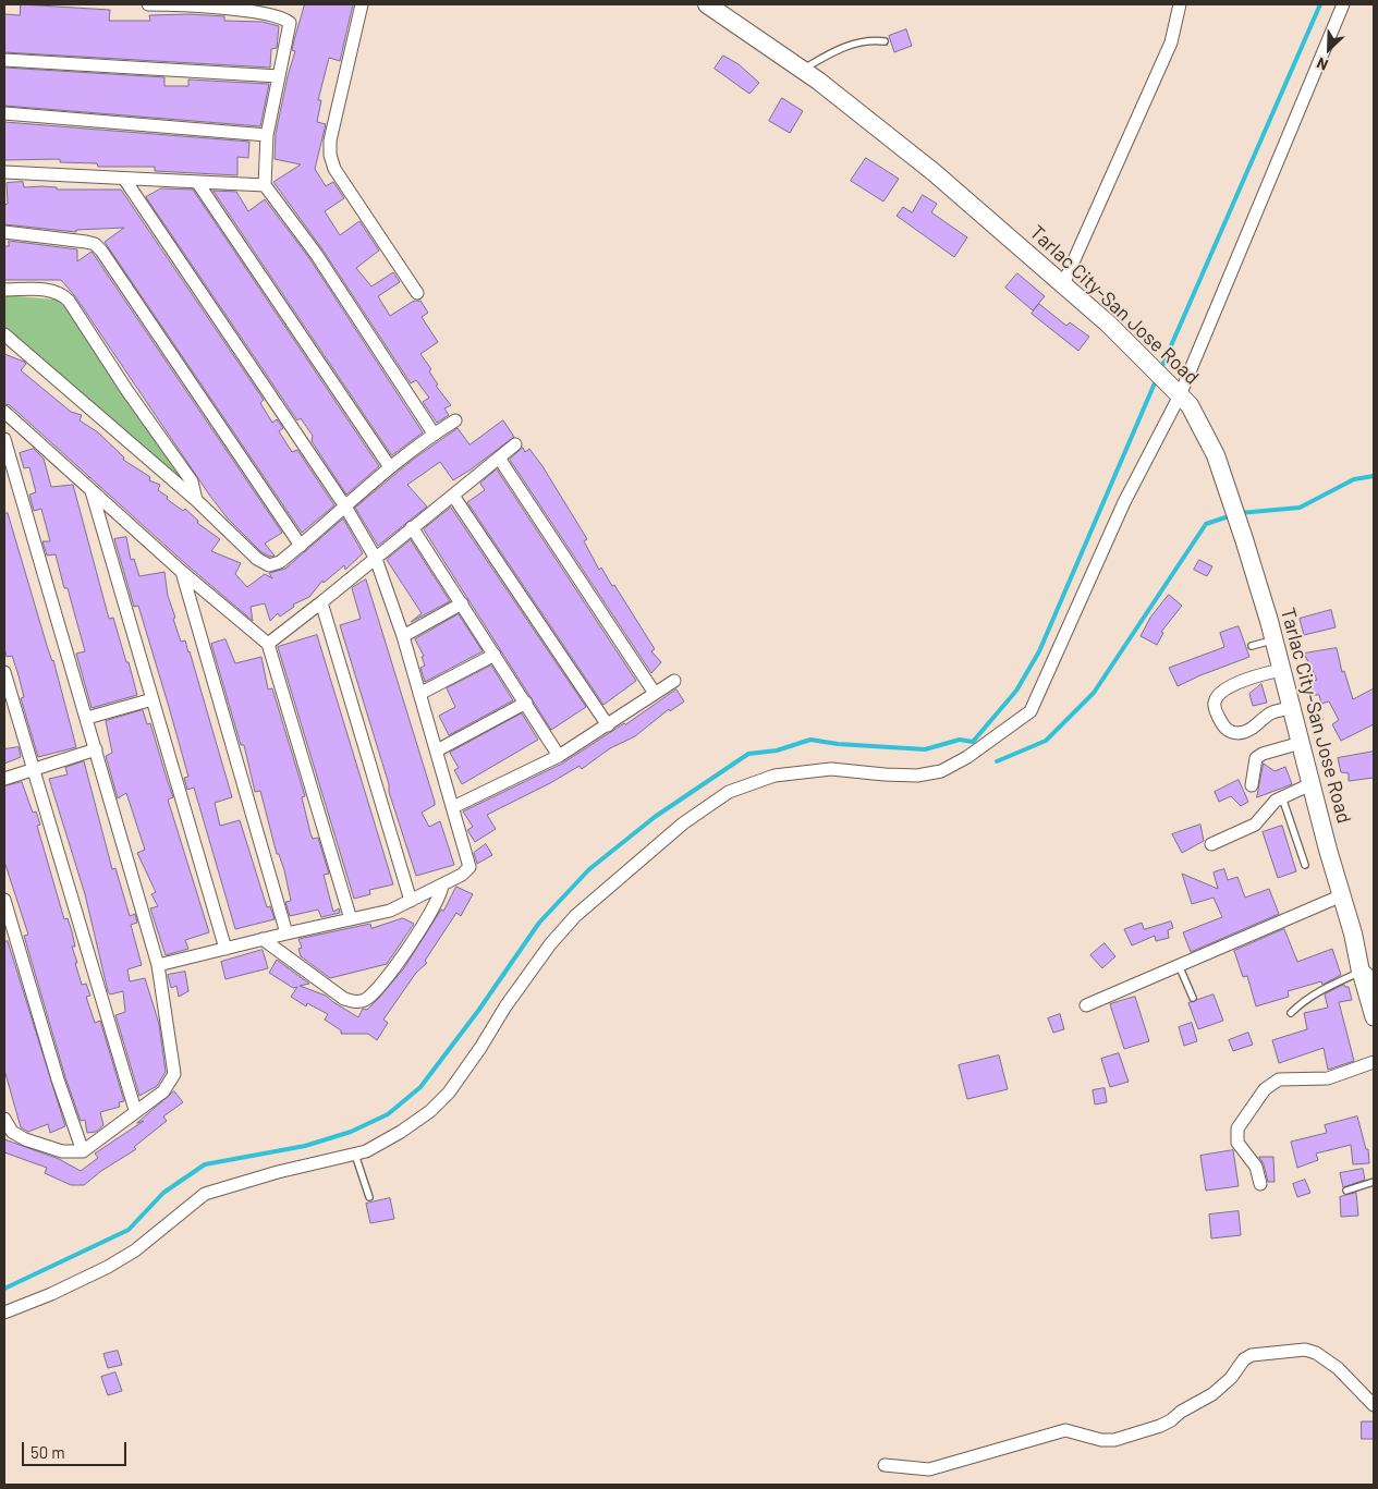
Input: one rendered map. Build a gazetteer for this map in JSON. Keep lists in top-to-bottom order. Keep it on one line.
{"streets":{"main road":["Tarlac City-San Jose Road"]},"scale_bar":"50 m","north":"bottom left"}
